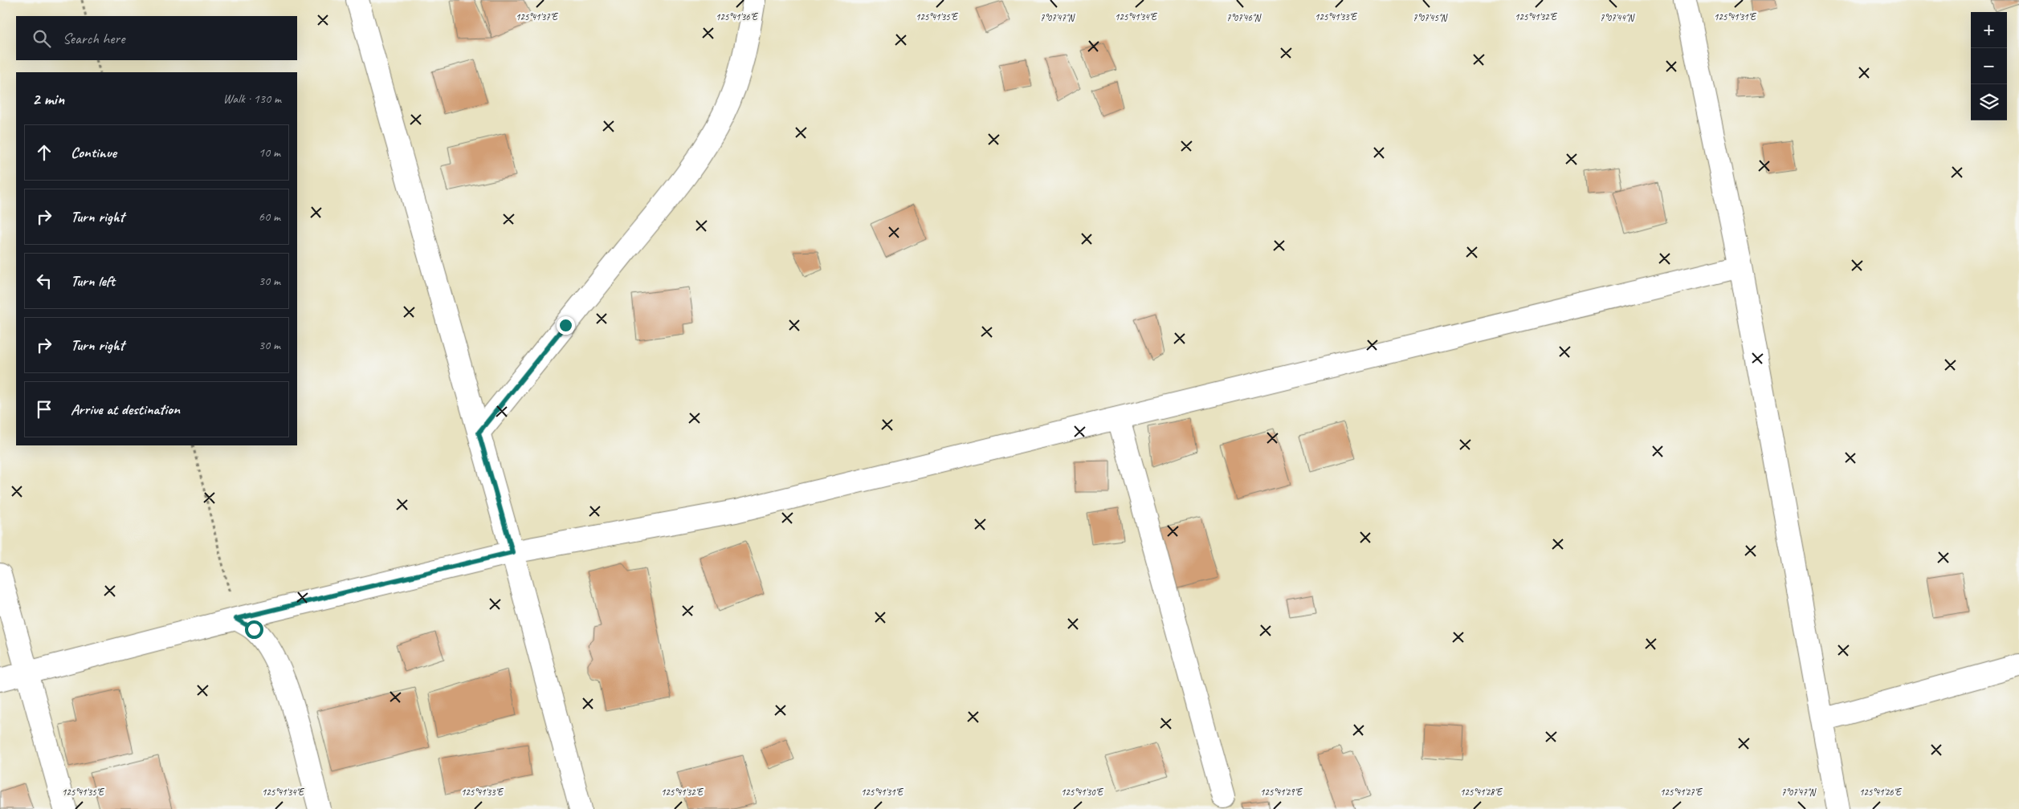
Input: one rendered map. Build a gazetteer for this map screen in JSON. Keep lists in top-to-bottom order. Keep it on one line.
{"page":{"map_buttons":["+","−"],"search":"Search here","heading":["2 min","Walk · 130 m"],"list":[["Continue","10 m"],["Turn right","60 m"],["Turn left","30 m"],["Turn right","30 m"],"Arrive at destination"]},"coordinates":["125°41'37\"E","125°41'36\"E","125°41'35\"E","125°41'34\"E","125°41'33\"E","125°41'32\"E","125°41'31\"E","7°07'47\"N","7°07'46\"N","7°07'45\"N","7°07'44\"N","125°41'30\"E","125°41'29\"E","125°41'28\"E","125°41'27\"E","125°41'26\"E"]}
